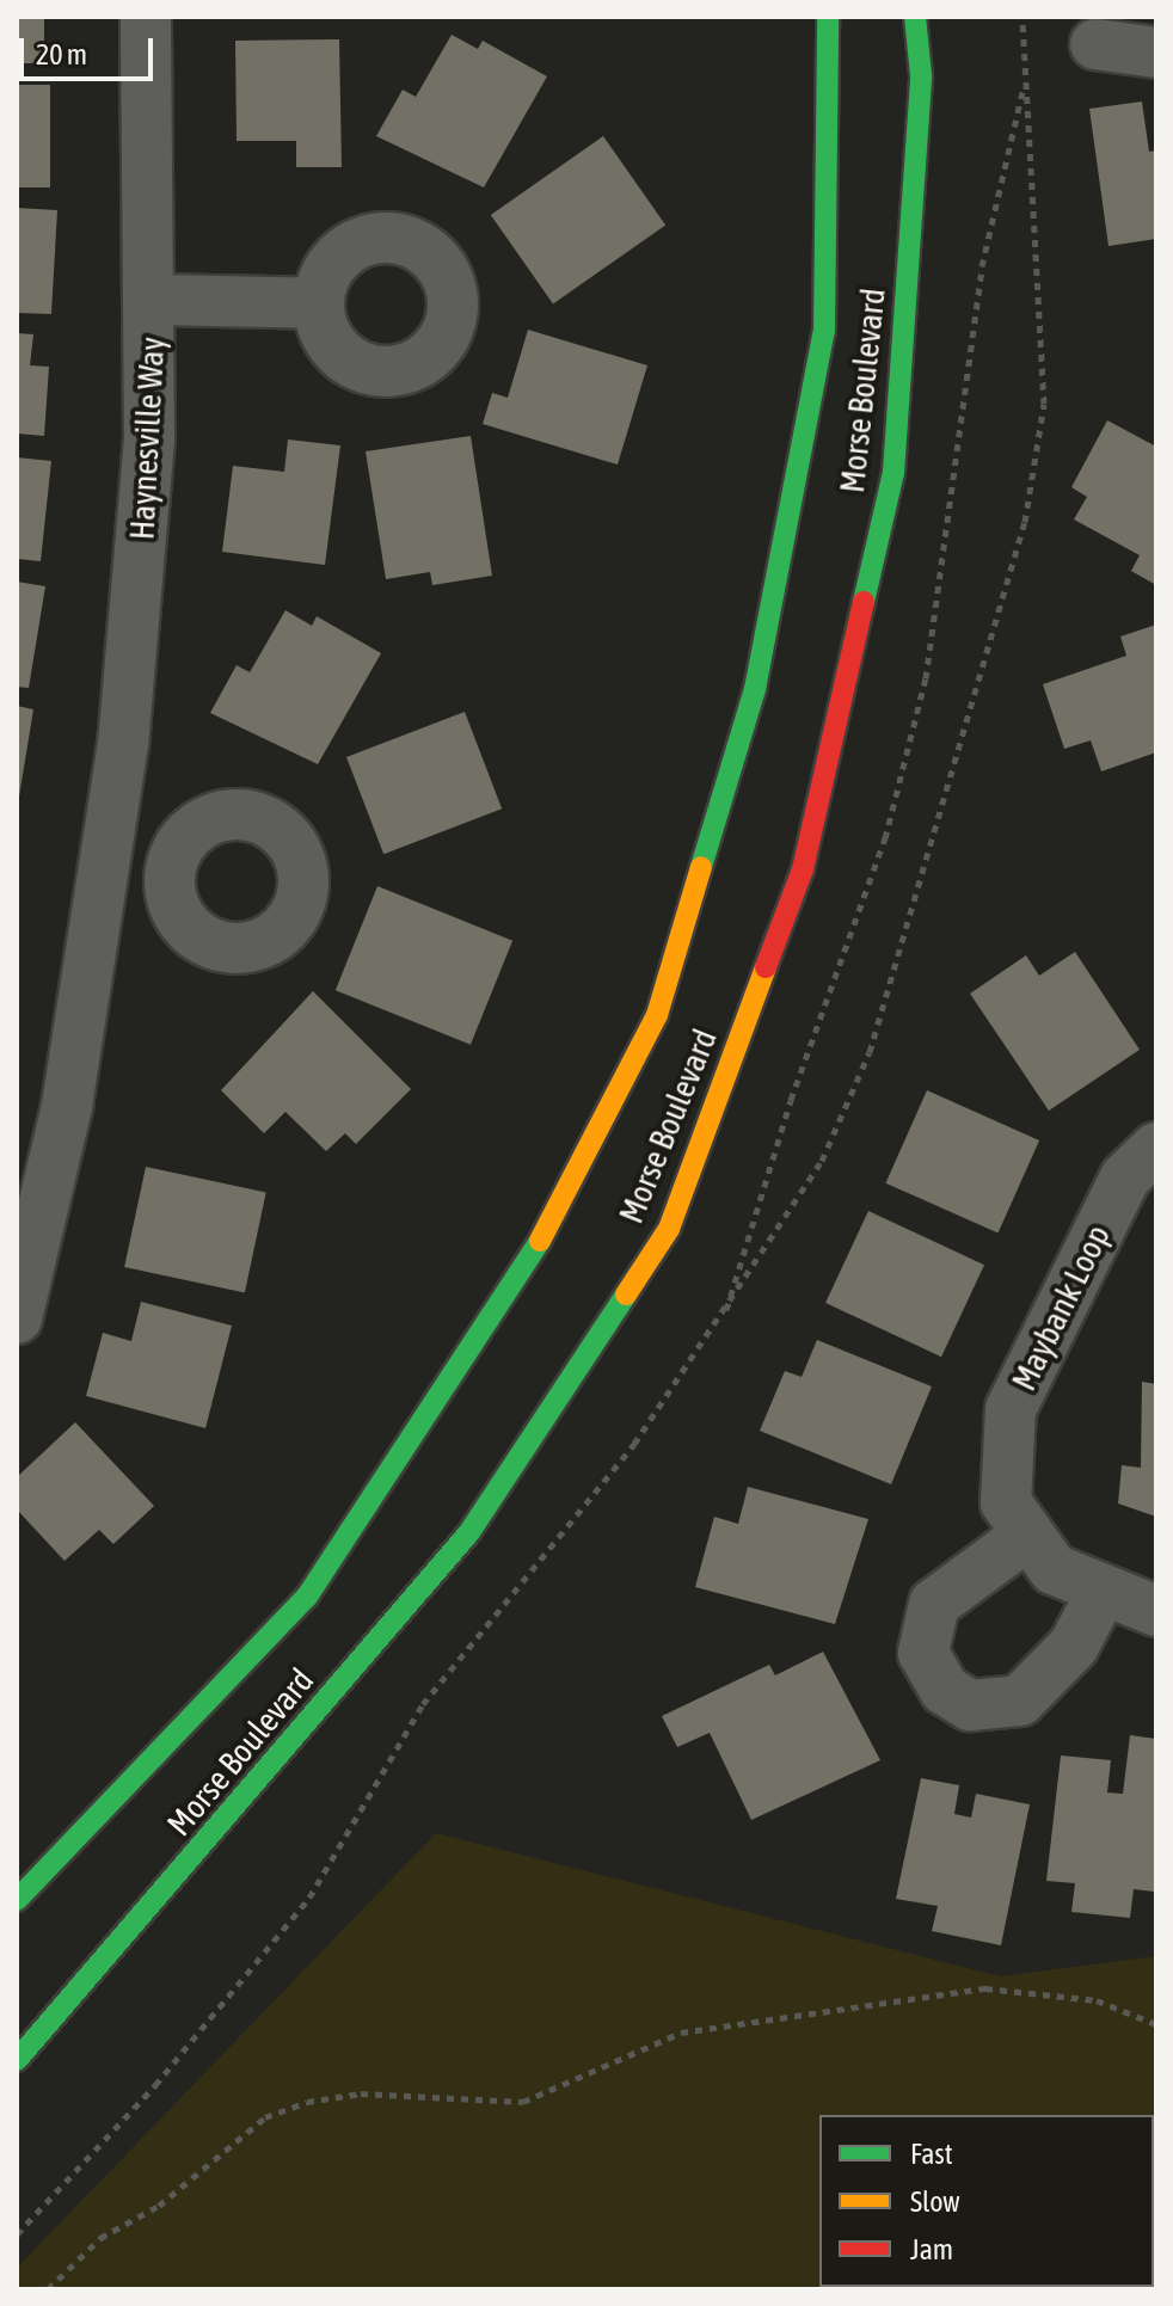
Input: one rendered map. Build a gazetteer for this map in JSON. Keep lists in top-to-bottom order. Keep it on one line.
{"streets":{"main road":["Morse Boulevard"],"street":["Haynesville Way","Maybank Loop"]},"legend":["Fast","Slow","Jam"],"scale_bar":"20 m"}
